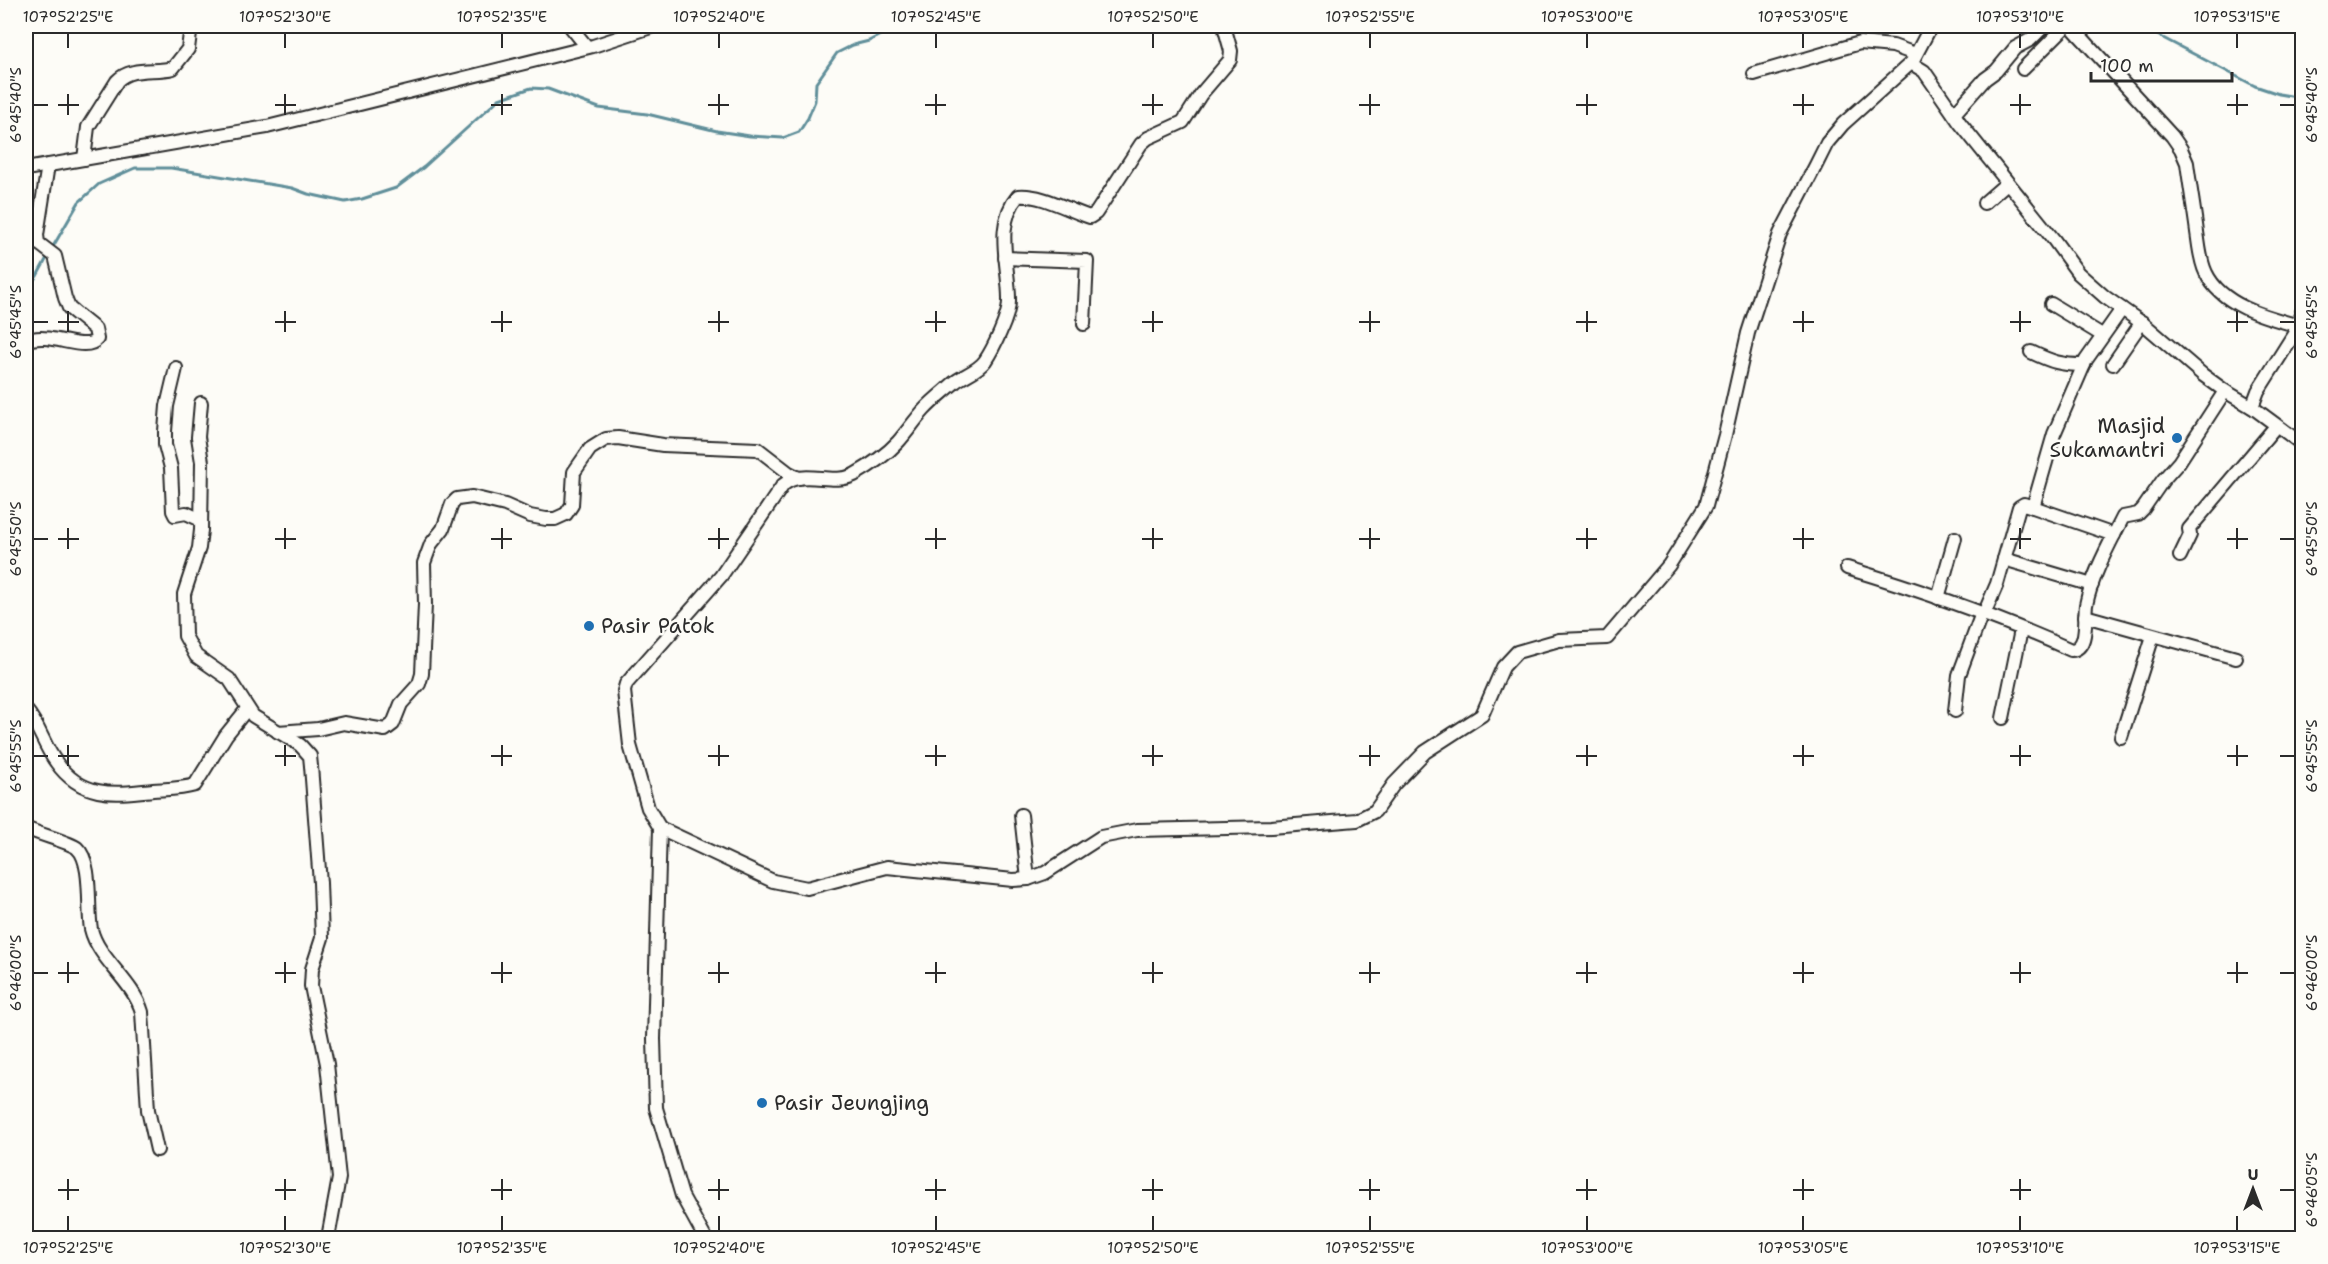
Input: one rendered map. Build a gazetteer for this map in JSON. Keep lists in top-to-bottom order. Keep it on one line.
{"places":["Masjid Sukamantri","Pasir Patok","Pasir Jeungjing"],"scale_bar":"100 m","north":"top","coordinates":["107°52'25\"E","107°52'30\"E","107°52'35\"E","107°52'40\"E","107°52'45\"E","107°52'50\"E","107°52'55\"E","107°53'00\"E","107°53'05\"E","107°53'10\"E","107°53'15\"E","6°45'40\"S","6°45'45\"S","6°45'50\"S","6°45'55\"S","6°46'00\"S","6°46'05\"S"]}
